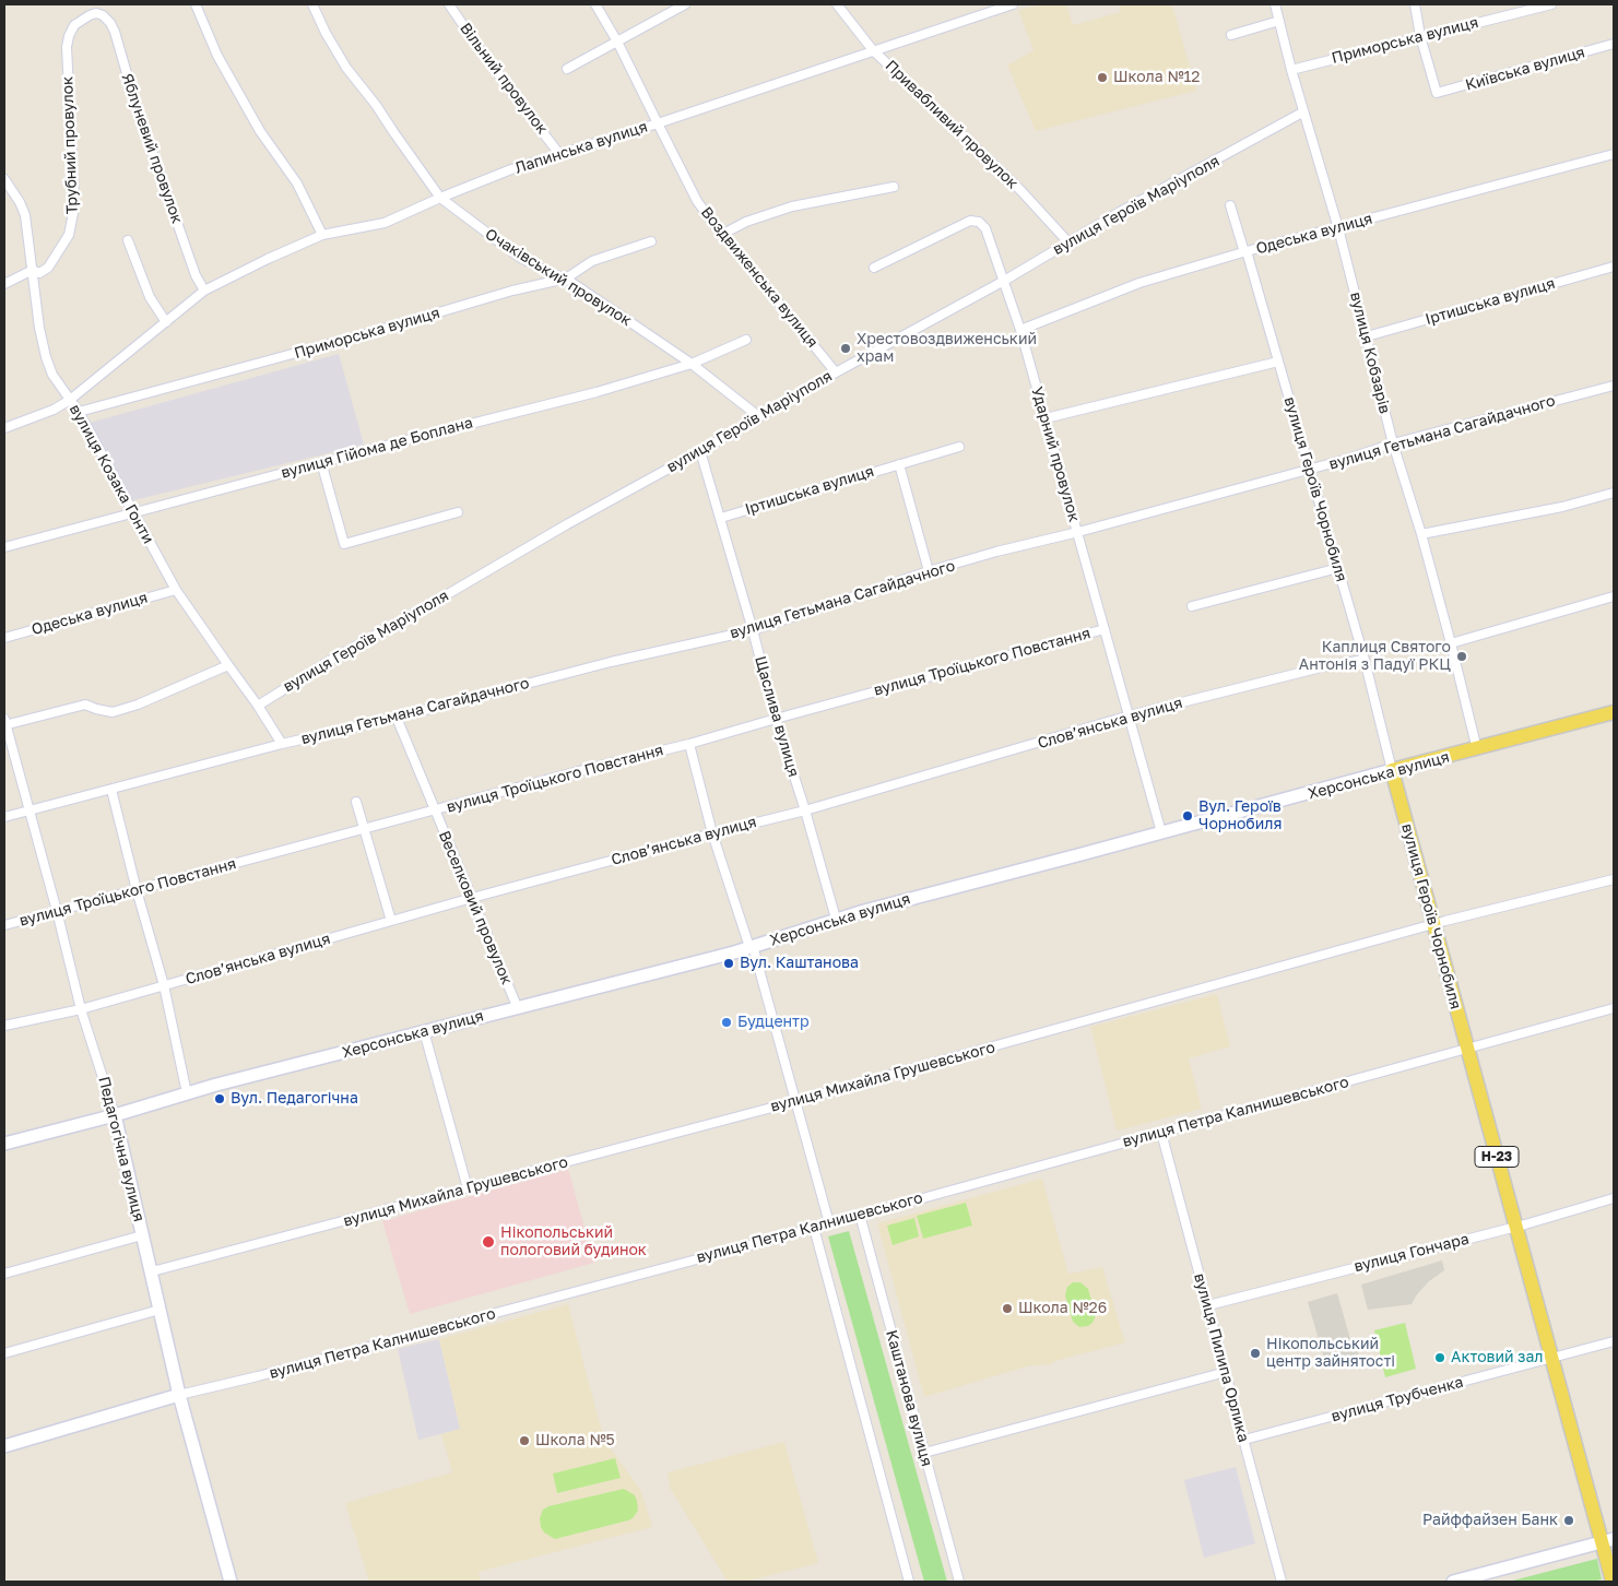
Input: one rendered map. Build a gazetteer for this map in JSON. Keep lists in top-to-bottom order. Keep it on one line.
{"streets":{"main road":["вулиця Героїв Чорнобиля","Херсонська вулиця","вулиця Петра Калнишевського","Педагогічна вулиця","Н-23"],"street":["Приморська вулиця","Київська вулиця","Вільний провулок","Привабливий провулок","Трубний провулок","Лапинська вулиця","Яблуневий провулок","вулиця Героїв Маріуполя","Одеська вулиця","Очаківський провулок","Воздвиженська вулиця","Іртишська вулиця","вулиця Кобзарів","вулиця Гетьмана Сагайдачного","вулиця Гійома де Боплана","Ударний провулок","вулиця Козака Гонти","вулиця Троїцького Повстання","Щаслива вулиця","Словʼянська вулиця","Веселковий провулок","вулиця Михайла Грушевського","вулиця Гончара","вулиця Пилипа Орлика","Каштанова вулиця","вулиця Трубченка"]},"crossings":[["Приморська вулиця","Київська вулиця"],["Приморська вулиця","Очаківський провулок"],["Приморська вулиця","вулиця Кобзарів"],["Приморська вулиця","вулиця Козака Гонти"],["Вільний провулок","Лапинська вулиця"],["Привабливий провулок","Лапинська вулиця"],["Привабливий провулок","вулиця Героїв Маріуполя"],["Трубний провулок","Яблуневий провулок"],["Трубний провулок","вулиця Козака Гонти"],["Лапинська вулиця","Яблуневий провулок"],["Лапинська вулиця","Очаківський провулок"],["Лапинська вулиця","Воздвиженська вулиця"],["Лапинська вулиця","вулиця Козака Гонти"],["вулиця Героїв Маріуполя","Очаківський провулок"],["вулиця Героїв Маріуполя","Воздвиженська вулиця"],["вулиця Героїв Маріуполя","вулиця Кобзарів"],["вулиця Героїв Маріуполя","Ударний провулок"],["вулиця Героїв Маріуполя","вулиця Козака Гонти"],["вулиця Героїв Маріуполя","Щаслива вулиця"],["Одеська вулиця","вулиця Кобзарів"],["Одеська вулиця","Ударний провулок"],["Одеська вулиця","вулиця Козака Гонти"],["Одеська вулиця","вулиця Героїв Чорнобиля"],["Очаківський провулок","вулиця Гійома де Боплана"],["Іртишська вулиця","вулиця Кобзарів"],["Іртишська вулиця","Щаслива вулиця"],["вулиця Кобзарів","вулиця Гетьмана Сагайдачного"],["вулиця Кобзарів","Херсонська вулиця"],["вулиця Гетьмана Сагайдачного","Ударний провулок"],["вулиця Гетьмана Сагайдачного","вулиця Козака Гонти"],["вулиця Гетьмана Сагайдачного","вулиця Героїв Чорнобиля"],["вулиця Гетьмана Сагайдачного","Щаслива вулиця"],["вулиця Гетьмана Сагайдачного","Веселковий провулок"],["вулиця Гетьмана Сагайдачного","Педагогічна вулиця"],["вулиця Гійома де Боплана","вулиця Козака Гонти"],["Ударний провулок","вулиця Троїцького Повстання"],["вулиця Героїв Чорнобиля","Словʼянська вулиця"],["вулиця Героїв Чорнобиля","Херсонська вулиця"],["вулиця Героїв Чорнобиля","вулиця Михайла Грушевського"],["вулиця Героїв Чорнобиля","вулиця Петра Калнишевського"],["вулиця Героїв Чорнобиля","вулиця Гончара"],["вулиця Героїв Чорнобиля","вулиця Трубченка"],["вулиця Троїцького Повстання","Щаслива вулиця"],["вулиця Троїцького Повстання","Веселковий провулок"],["вулиця Троїцького Повстання","Педагогічна вулиця"],["Щаслива вулиця","Словʼянська вулиця"],["Щаслива вулиця","Херсонська вулиця"],["Словʼянська вулиця","Веселковий провулок"],["Словʼянська вулиця","Педагогічна вулиця"],["Херсонська вулиця","Веселковий провулок"],["Херсонська вулиця","Педагогічна вулиця"],["вулиця Михайла Грушевського","Педагогічна вулиця"],["вулиця Петра Калнишевського","Педагогічна вулиця"],["вулиця Петра Калнишевського","вулиця Пилипа Орлика"],["вулиця Петра Калнишевського","Каштанова вулиця"],["вулиця Гончара","вулиця Пилипа Орлика"],["вулиця Пилипа Орлика","вулиця Трубченка"]],"places":["Школа №12","Хрестовоздвиженський храм","Каплиця Святого Антонія з Падуї РКЦ","Вул. Героїв Чорнобиля","Вул. Каштанова","Будцентр","Вул. Педагогічна","Нікопольський пологовий будинок","Школа №26","Нікопольський центр зайнятості","Актовий зал","Школа №5","Райффайзен Банк"]}
